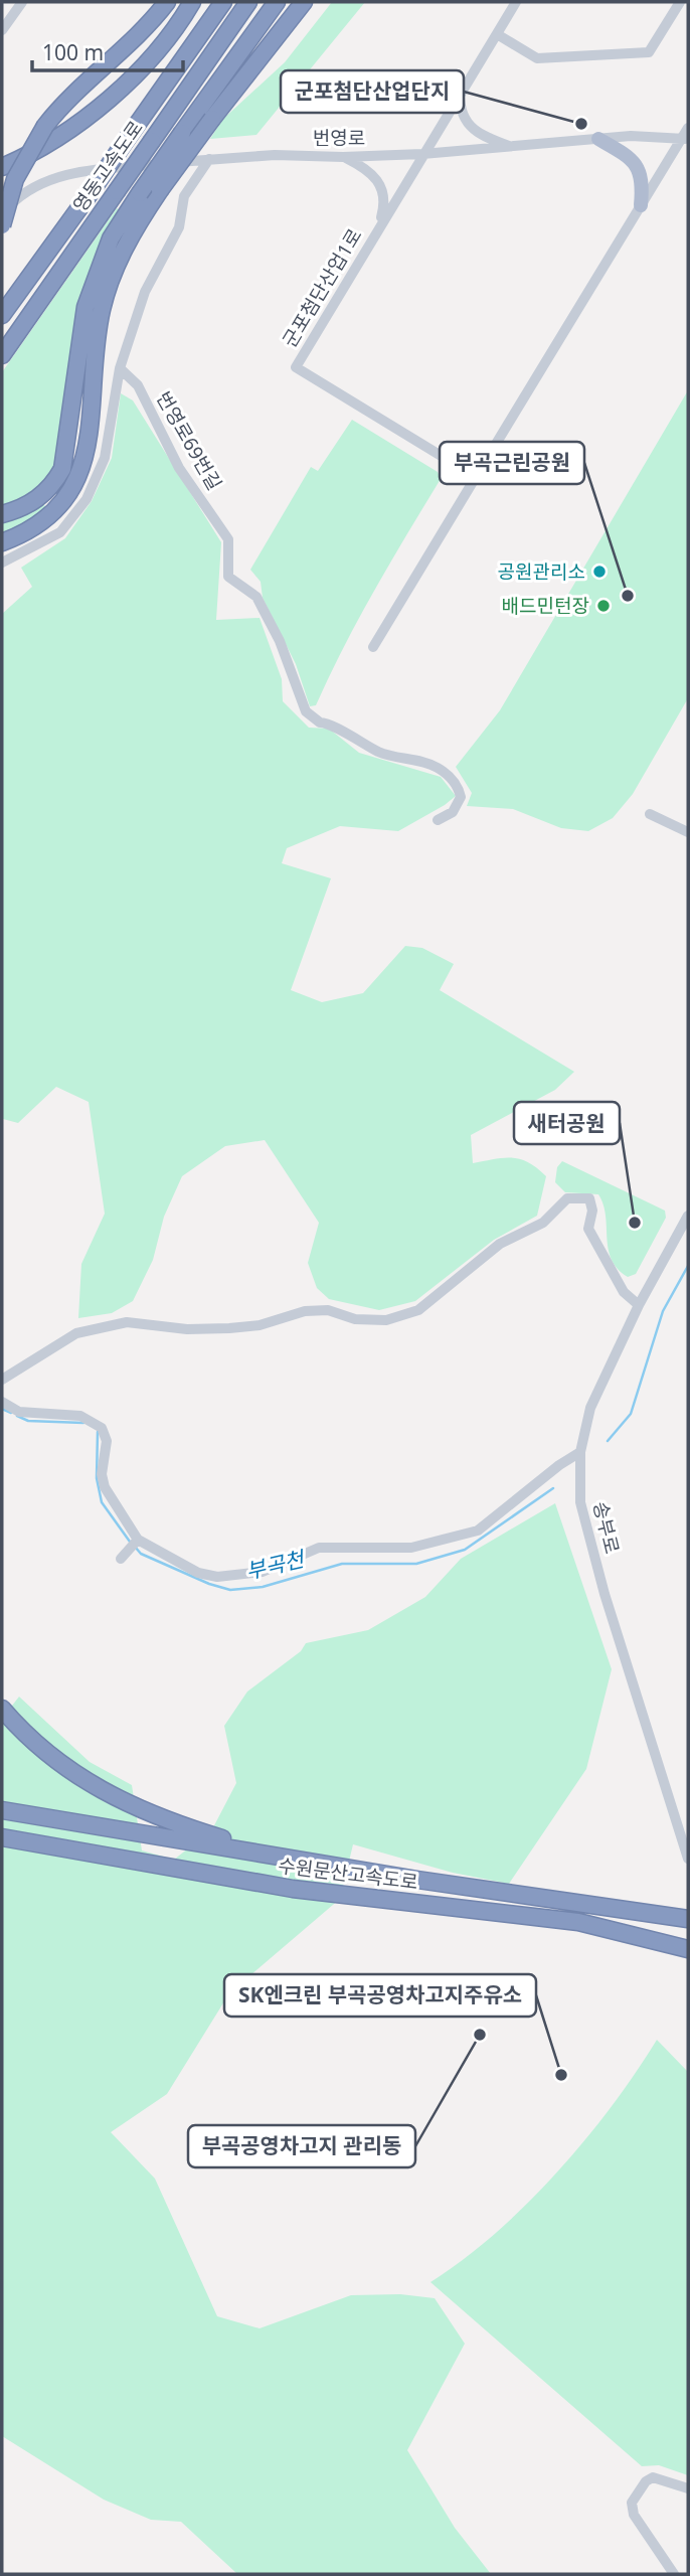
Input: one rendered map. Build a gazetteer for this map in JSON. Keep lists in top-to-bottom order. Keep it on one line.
{"streets":{"highway":["영동고속도로","수원문산고속도로"],"street":["번영로","군포첨단산업1로","번영로69번길","송부로"]},"crossings":[["번영로","군포첨단산업1로"]],"water":["부곡천"],"places":["군포첨단산업단지","공원관리소","부곡근린공원","배드민턴장","새터공원","부곡공영차고지 관리동","SK엔크린 부곡공영차고지주유소"],"scale_bar":"100 m"}
